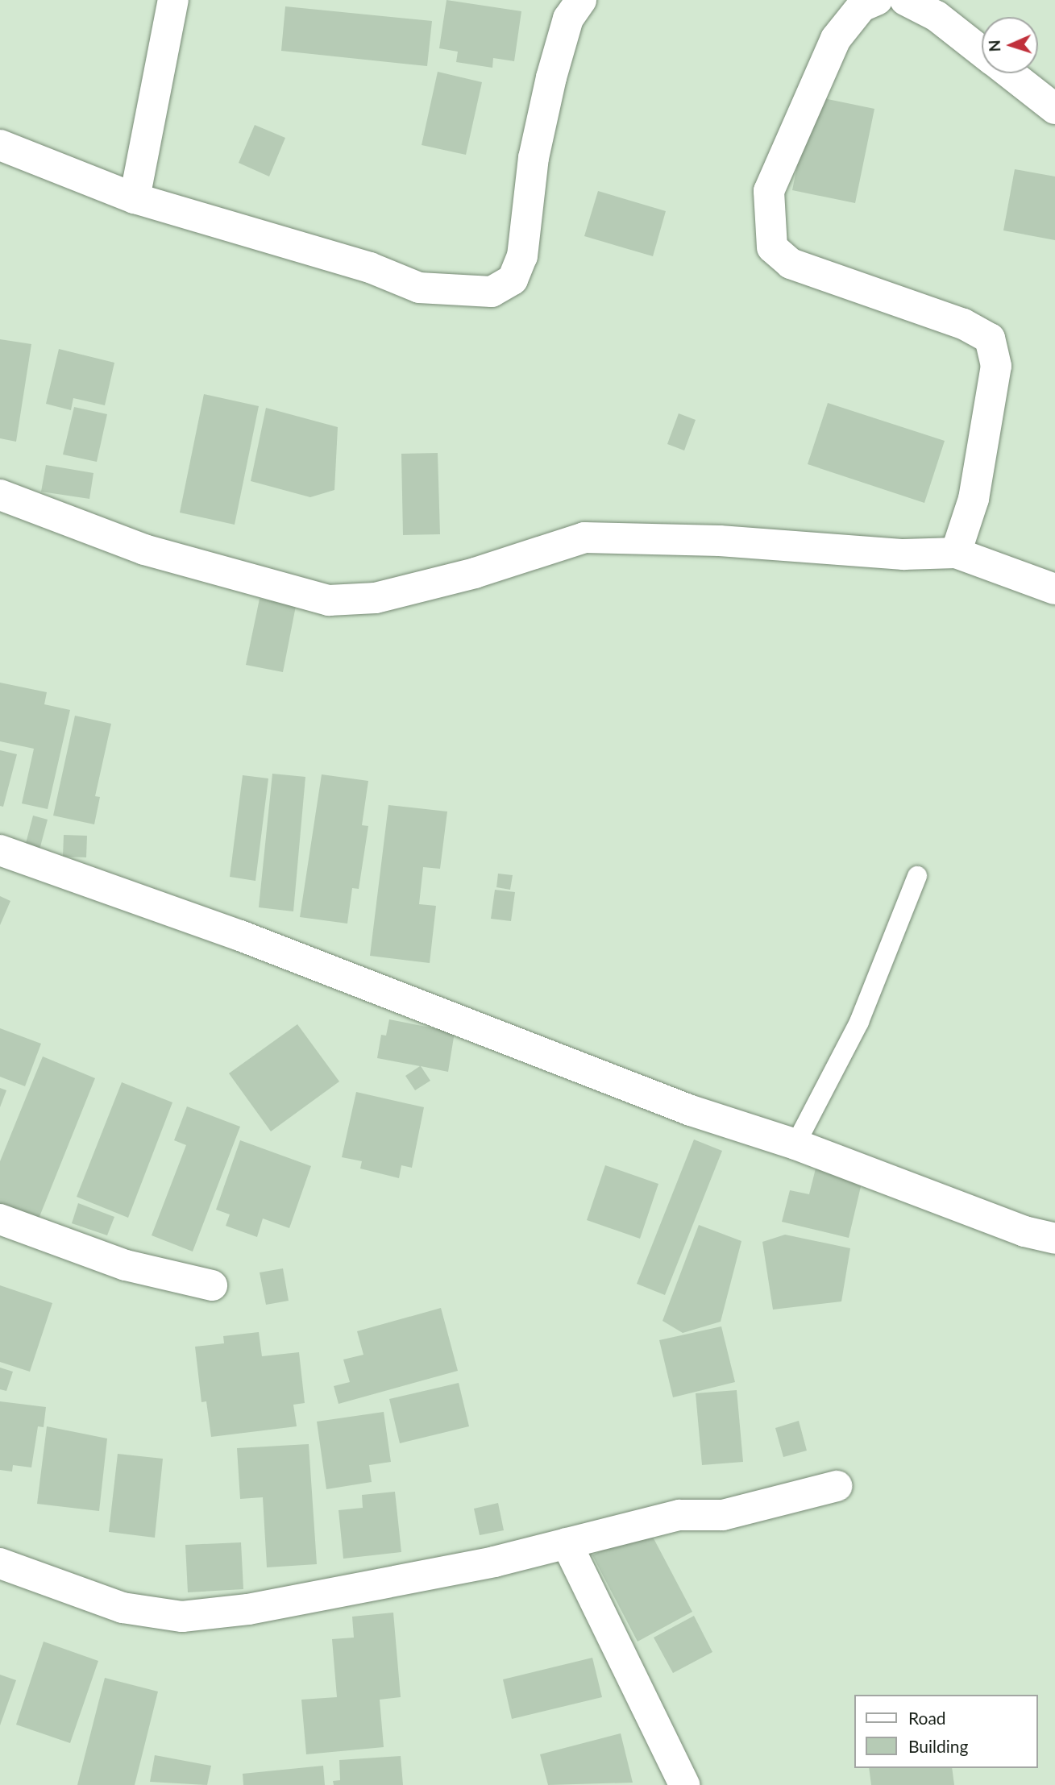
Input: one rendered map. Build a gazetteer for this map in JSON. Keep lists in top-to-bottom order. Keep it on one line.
{"legend":["Road","Building"],"north":"left"}
